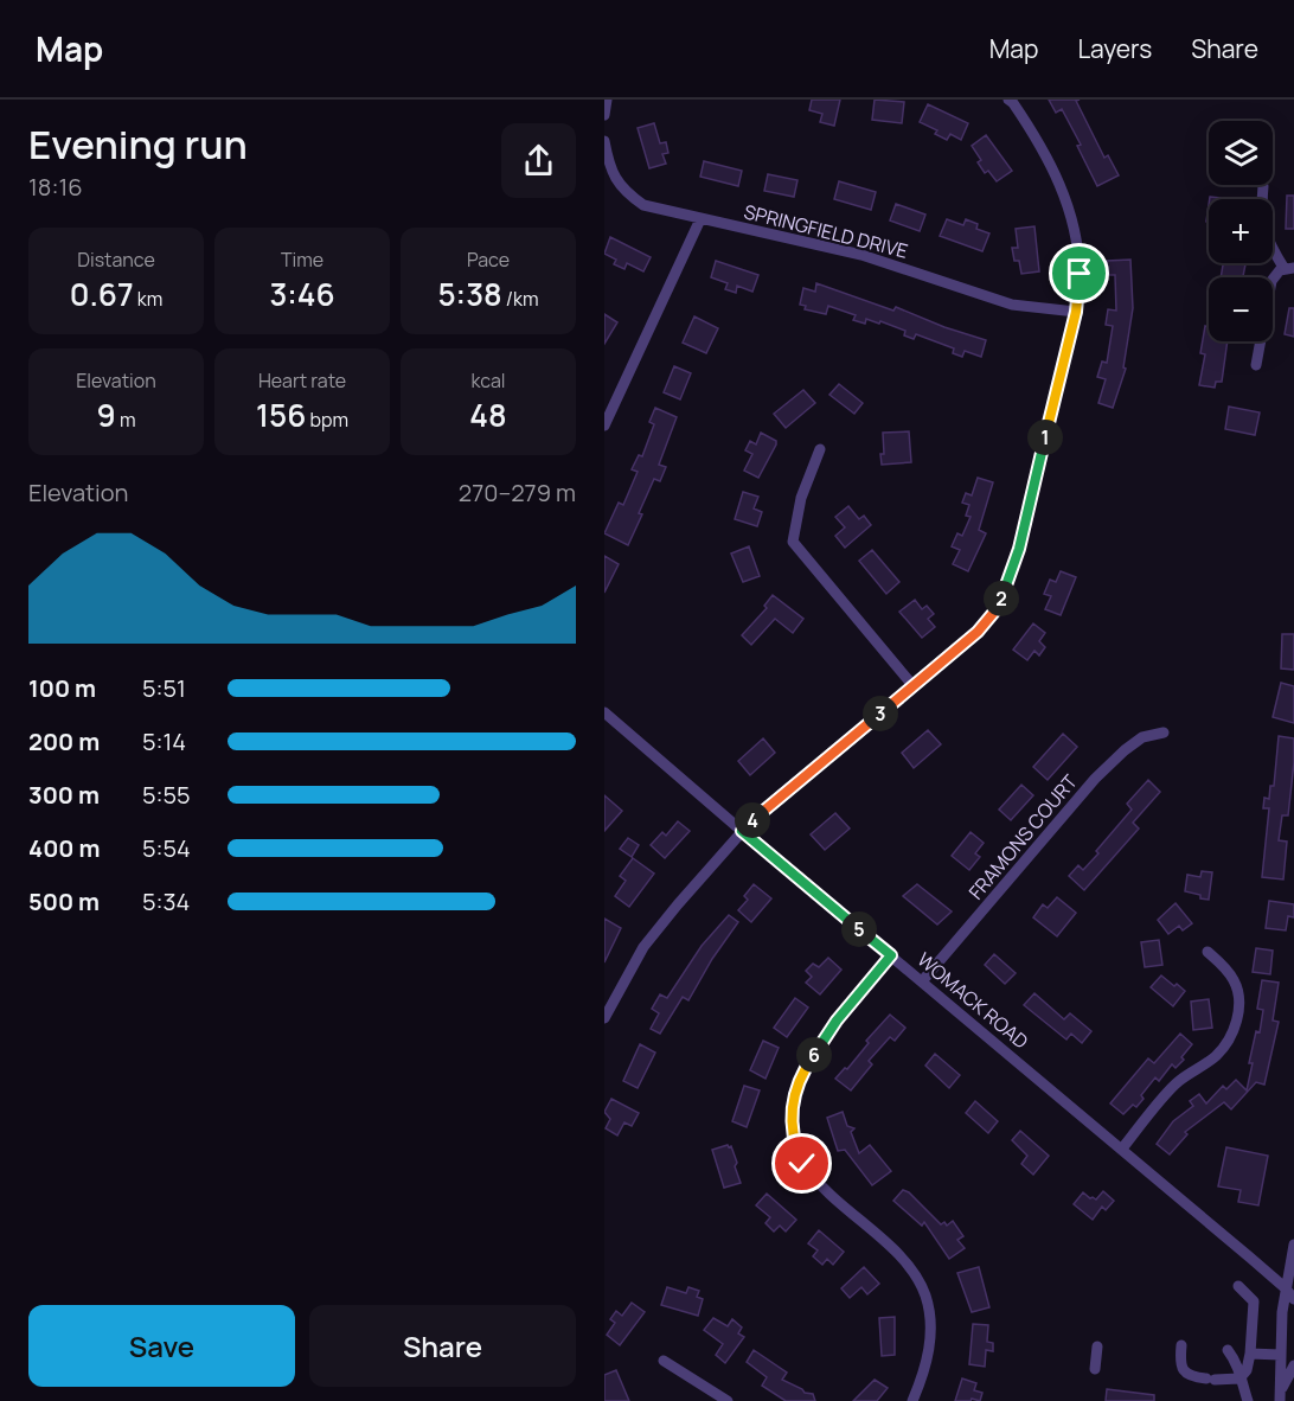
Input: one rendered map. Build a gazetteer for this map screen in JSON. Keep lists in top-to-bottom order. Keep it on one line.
{"streets":{"street":["SPRINGFIELD DRIVE","FRAMONS COURT","WOMACK ROAD"]},"crossings":[["FRAMONS COURT","WOMACK ROAD"]],"page":{"header":"Map","nav":["Map","Layers","Share"],"heading":["Evening run","18:16"],"map_buttons":["+","−"],"stats":[["Distance","0.67 km"],["Time","3:46"],["Pace","5:38 /km"],["Elevation","9 m"],["Heart rate","156 bpm"],["kcal","48"]],"pins":["1","2","3","4","5","6"],"chart":["Elevation","270–279 m"],"list":[{"name":"100 m","note":"5:51"},{"name":"200 m","note":"5:14"},{"name":"300 m","note":"5:55"},{"name":"400 m","note":"5:54"},{"name":"500 m","note":"5:34"}],"buttons":["Save","Share"]}}
